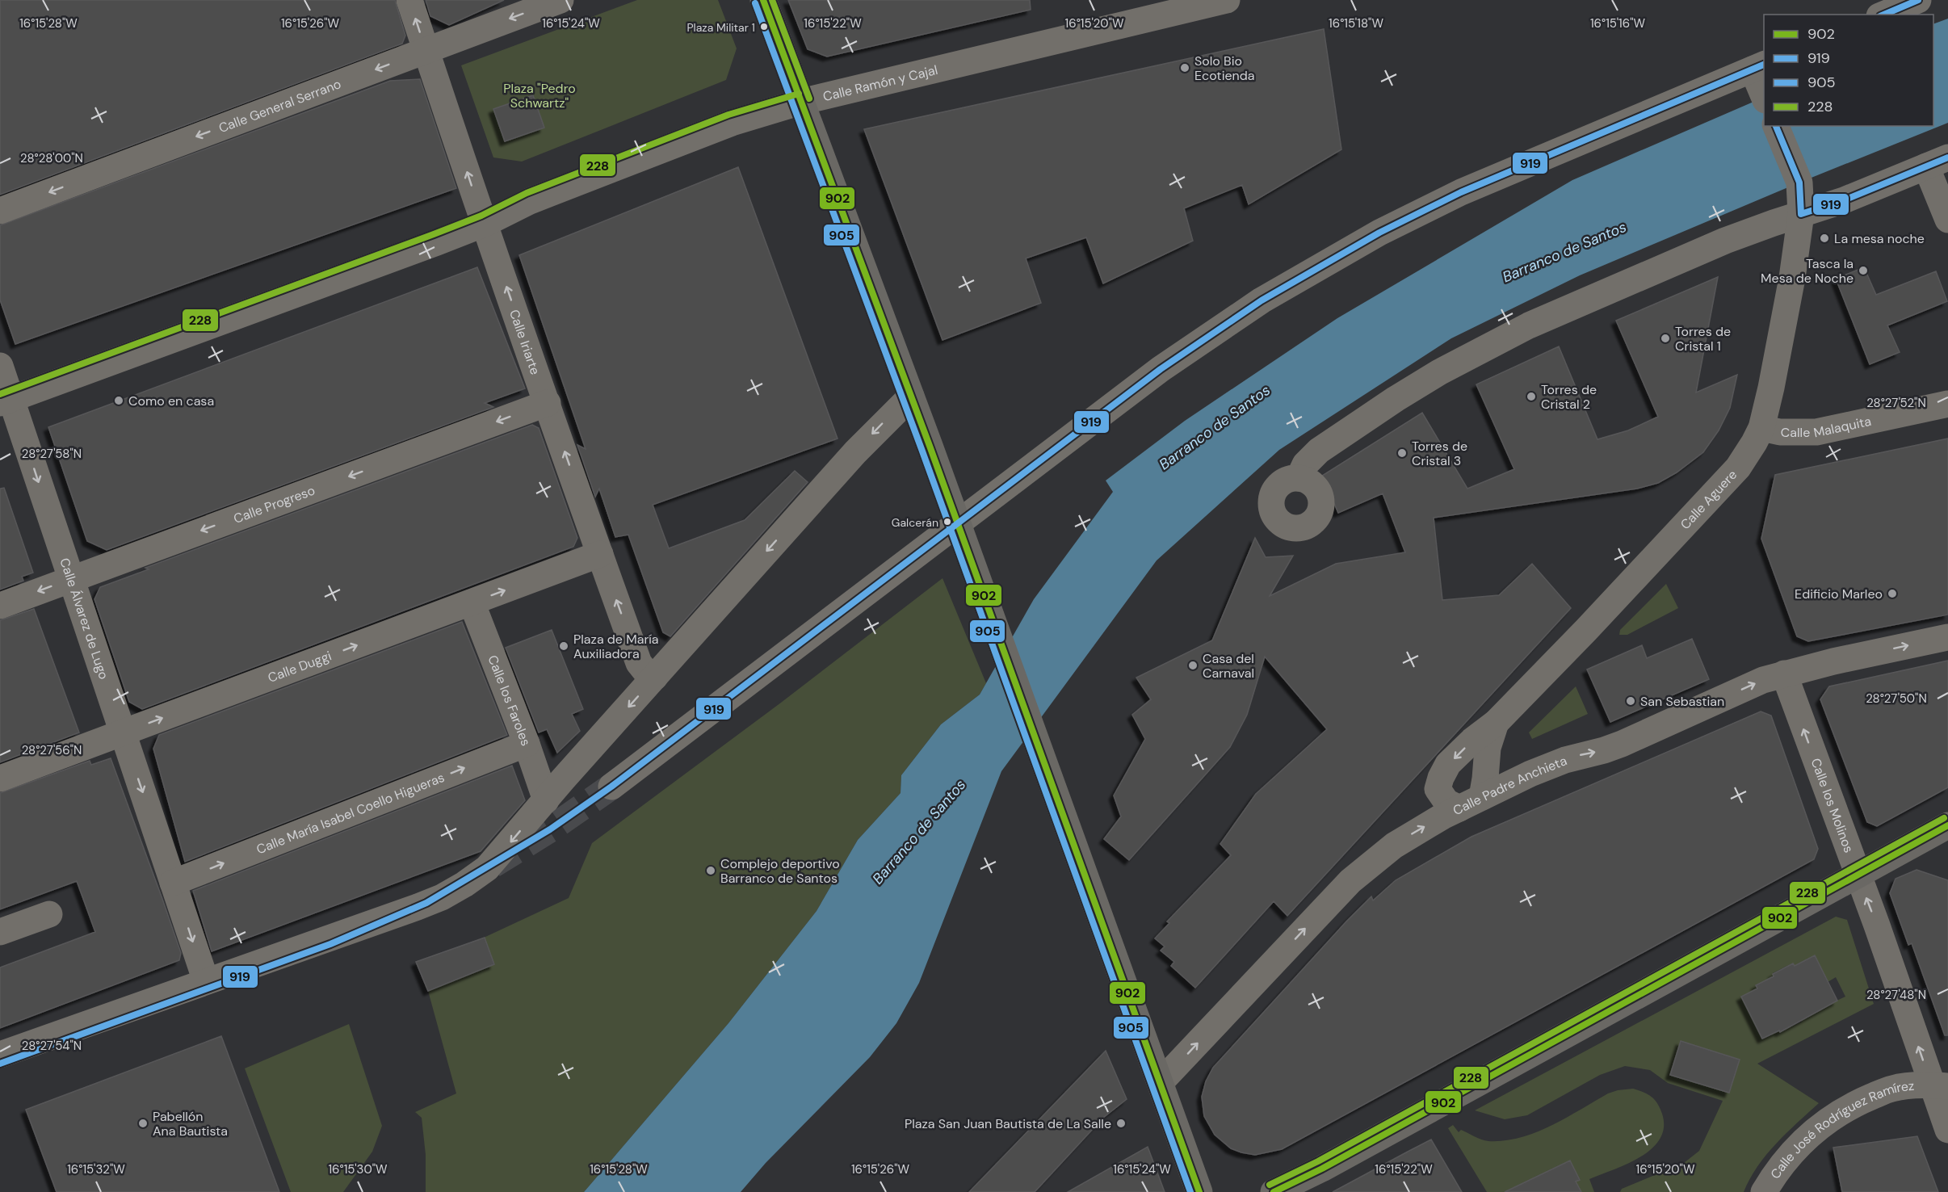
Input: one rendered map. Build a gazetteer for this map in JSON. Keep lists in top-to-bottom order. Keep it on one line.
{"streets":{"street":["Calle Ramón y Cajal","Calle General Serrano","Calle Iriarte","Calle Malaquita","Calle Aguere","Calle Progreso","Calle Álvarez de Lugo","Calle Duggi","Calle los Faroles","Calle Padre Anchieta","Calle los Molinos","Calle María Isabel Coello Higueras","Calle José Rodríguez Ramírez"]},"crossings":[["Calle Ramón y Cajal","Calle Iriarte"],["Calle Ramón y Cajal","Calle Álvarez de Lugo"],["Calle General Serrano","Calle Iriarte"],["Calle Iriarte","Calle Progreso"],["Calle Iriarte","Calle Duggi"],["Calle Malaquita","Calle Aguere"],["Calle Aguere","Calle Padre Anchieta"],["Calle Progreso","Calle Álvarez de Lugo"],["Calle Álvarez de Lugo","Calle Duggi"],["Calle Álvarez de Lugo","Calle María Isabel Coello Higueras"],["Calle Duggi","Calle los Faroles"],["Calle los Faroles","Calle María Isabel Coello Higueras"],["Calle Padre Anchieta","Calle los Molinos"],["Calle los Molinos","Calle José Rodríguez Ramírez"]],"one_way":["Calle General Serrano","Calle Iriarte","Calle Progreso","Calle Álvarez de Lugo","Calle Duggi","Calle Padre Anchieta","Calle los Molinos"],"water":["Barranco de Santos"],"parks":["Plaza \"Pedro Schwartz\""],"places":["Plaza Militar 1","Solo Bio Ecotienda","La mesa noche","Tasca la Mesa de Noche","Torres de Cristal 1","Torres de Cristal 2","Como en casa","Torres de Cristal 3","Galcerán","Edificio Marleo","Plaza de María Auxiliadora","Casa del Carnaval","San Sebastian","Complejo deportivo Barranco de Santos","Pabellón Ana Bautista","Plaza San Juan Bautista de La Salle"],"lines":["transit line 902","transit line 919","transit line 228","transit line 905"],"legend":["902","919","905","228"],"coordinates":["16°15'28\"W","16°15'26\"W","16°15'24\"W","16°15'22\"W","16°15'20\"W","16°15'18\"W","16°15'16\"W","28°28'00\"N","28°27'52\"N","28°27'58\"N","28°27'50\"N","28°27'56\"N","28°27'48\"N","28°27'54\"N","16°15'32\"W","16°15'30\"W"]}
